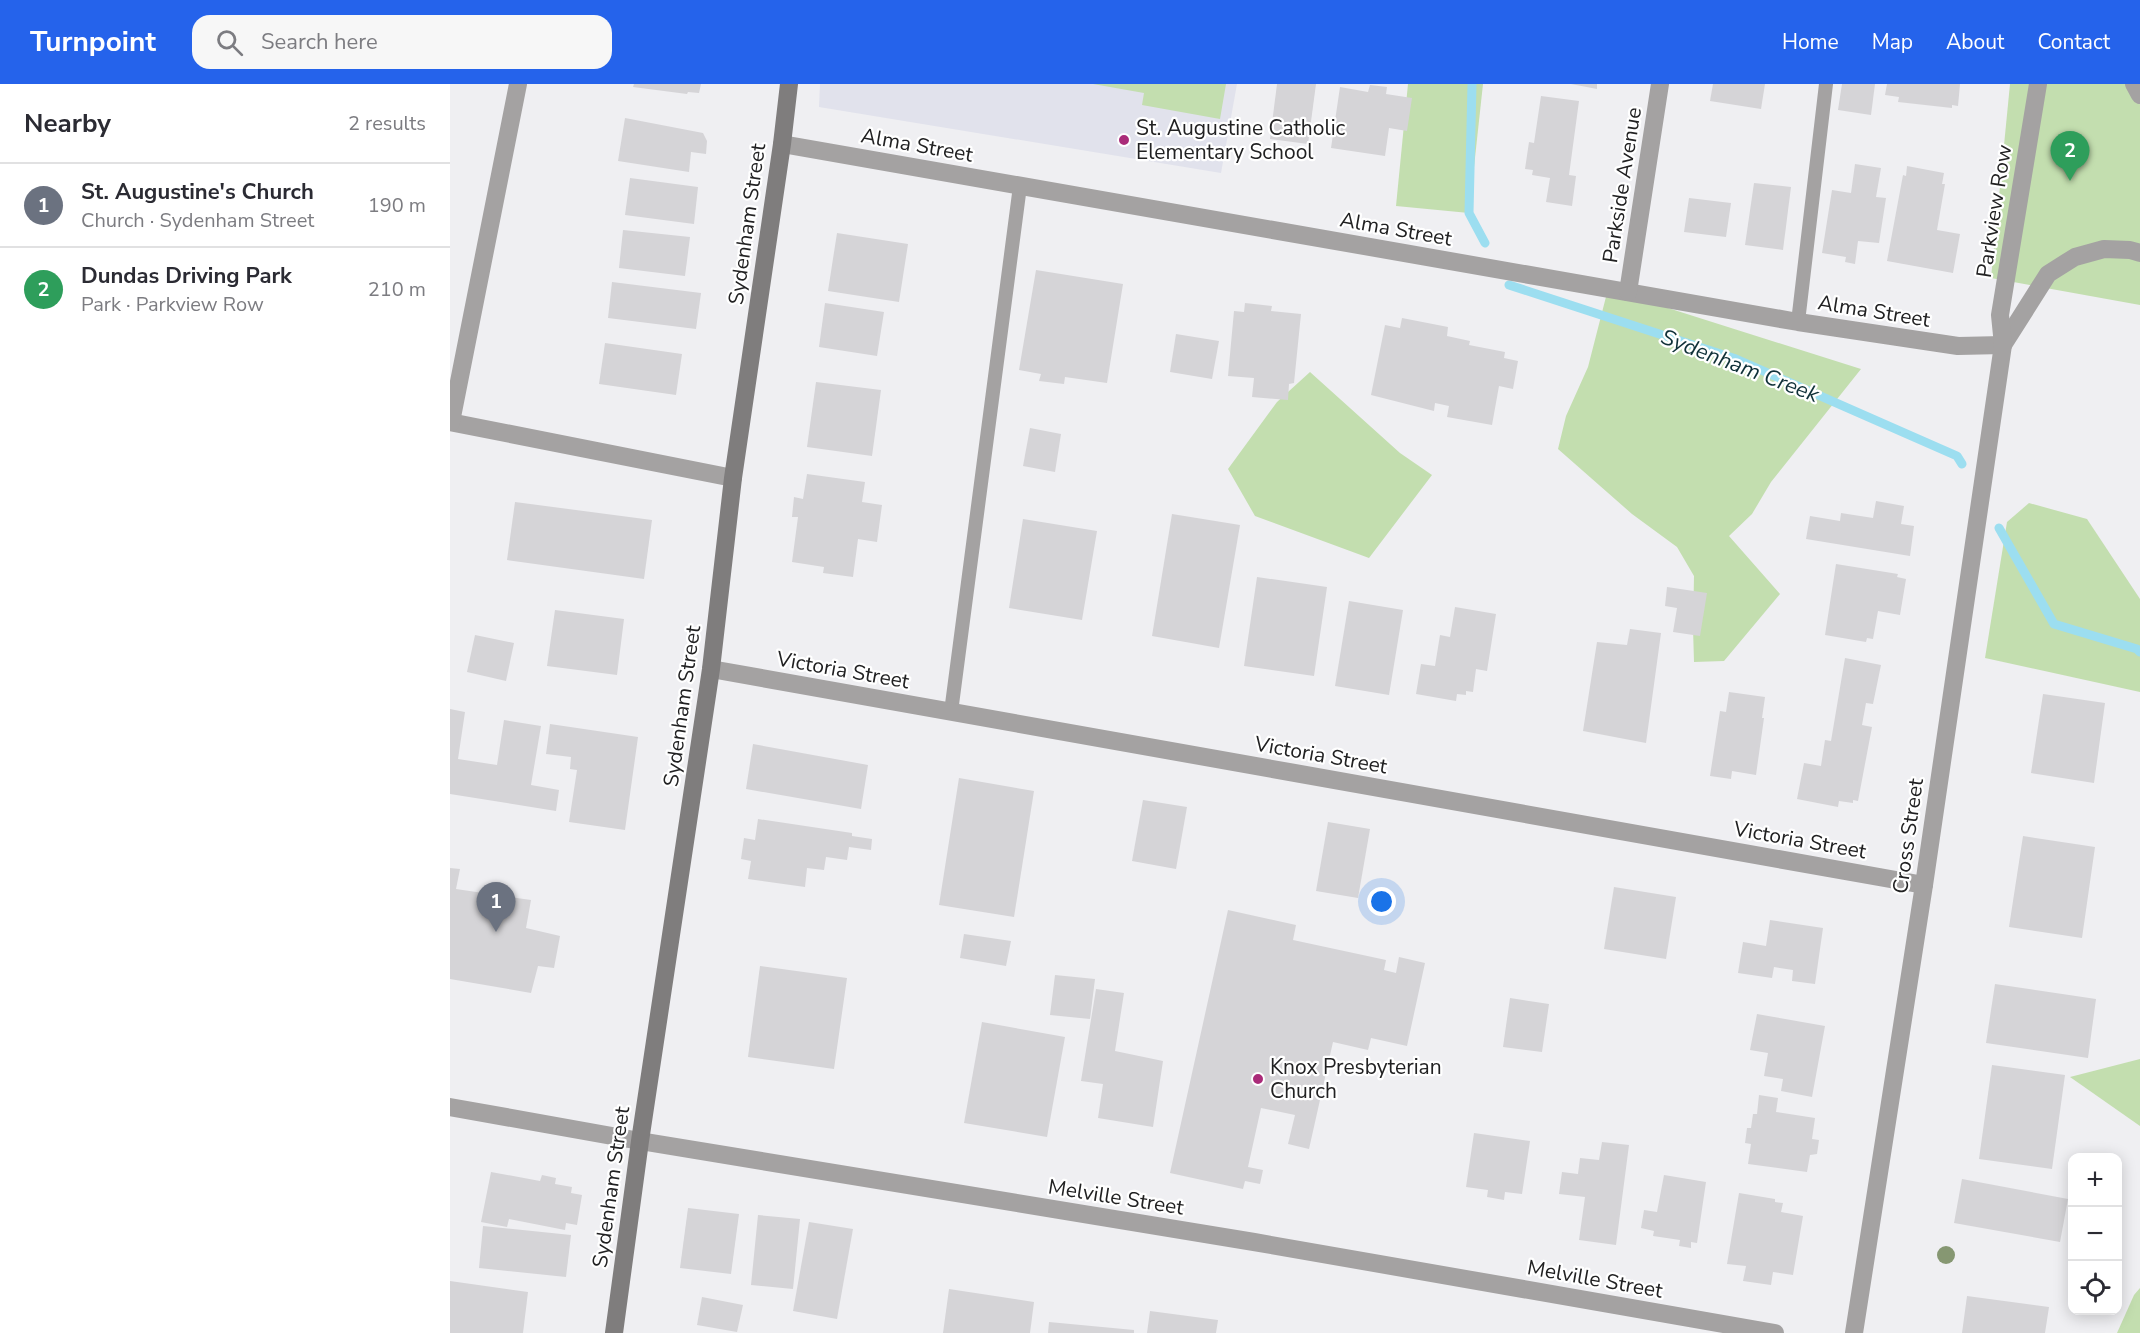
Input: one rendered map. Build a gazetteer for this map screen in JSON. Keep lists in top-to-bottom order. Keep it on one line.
{"streets":{"main road":["Sydenham Street"],"street":["Alma Street","Parkside Avenue","Parkview Row","Victoria Street","Cross Street","Melville Street"]},"crossings":[["Alma Street","Parkside Avenue"],["Alma Street","Parkview Row"],["Alma Street","Sydenham Street"],["Alma Street","Cross Street"],["Parkview Row","Cross Street"],["Sydenham Street","Victoria Street"],["Sydenham Street","Melville Street"],["Victoria Street","Cross Street"]],"water":["Sydenham Creek"],"places":["St. Augustine Catholic Elementary School","Knox Presbyterian Church"],"page":{"header":"Turnpoint","search":"Search here","nav":["Home","Map","About","Contact"],"heading":["Nearby","2 results"],"pins":["2","1"],"list":[{"mark":"1","name":"St. Augustine's Church","note":"Church · Sydenham Street","value":"190 m"},{"mark":"2","name":"Dundas Driving Park","note":"Park · Parkview Row","value":"210 m"}],"map_buttons":["+","−"]}}
